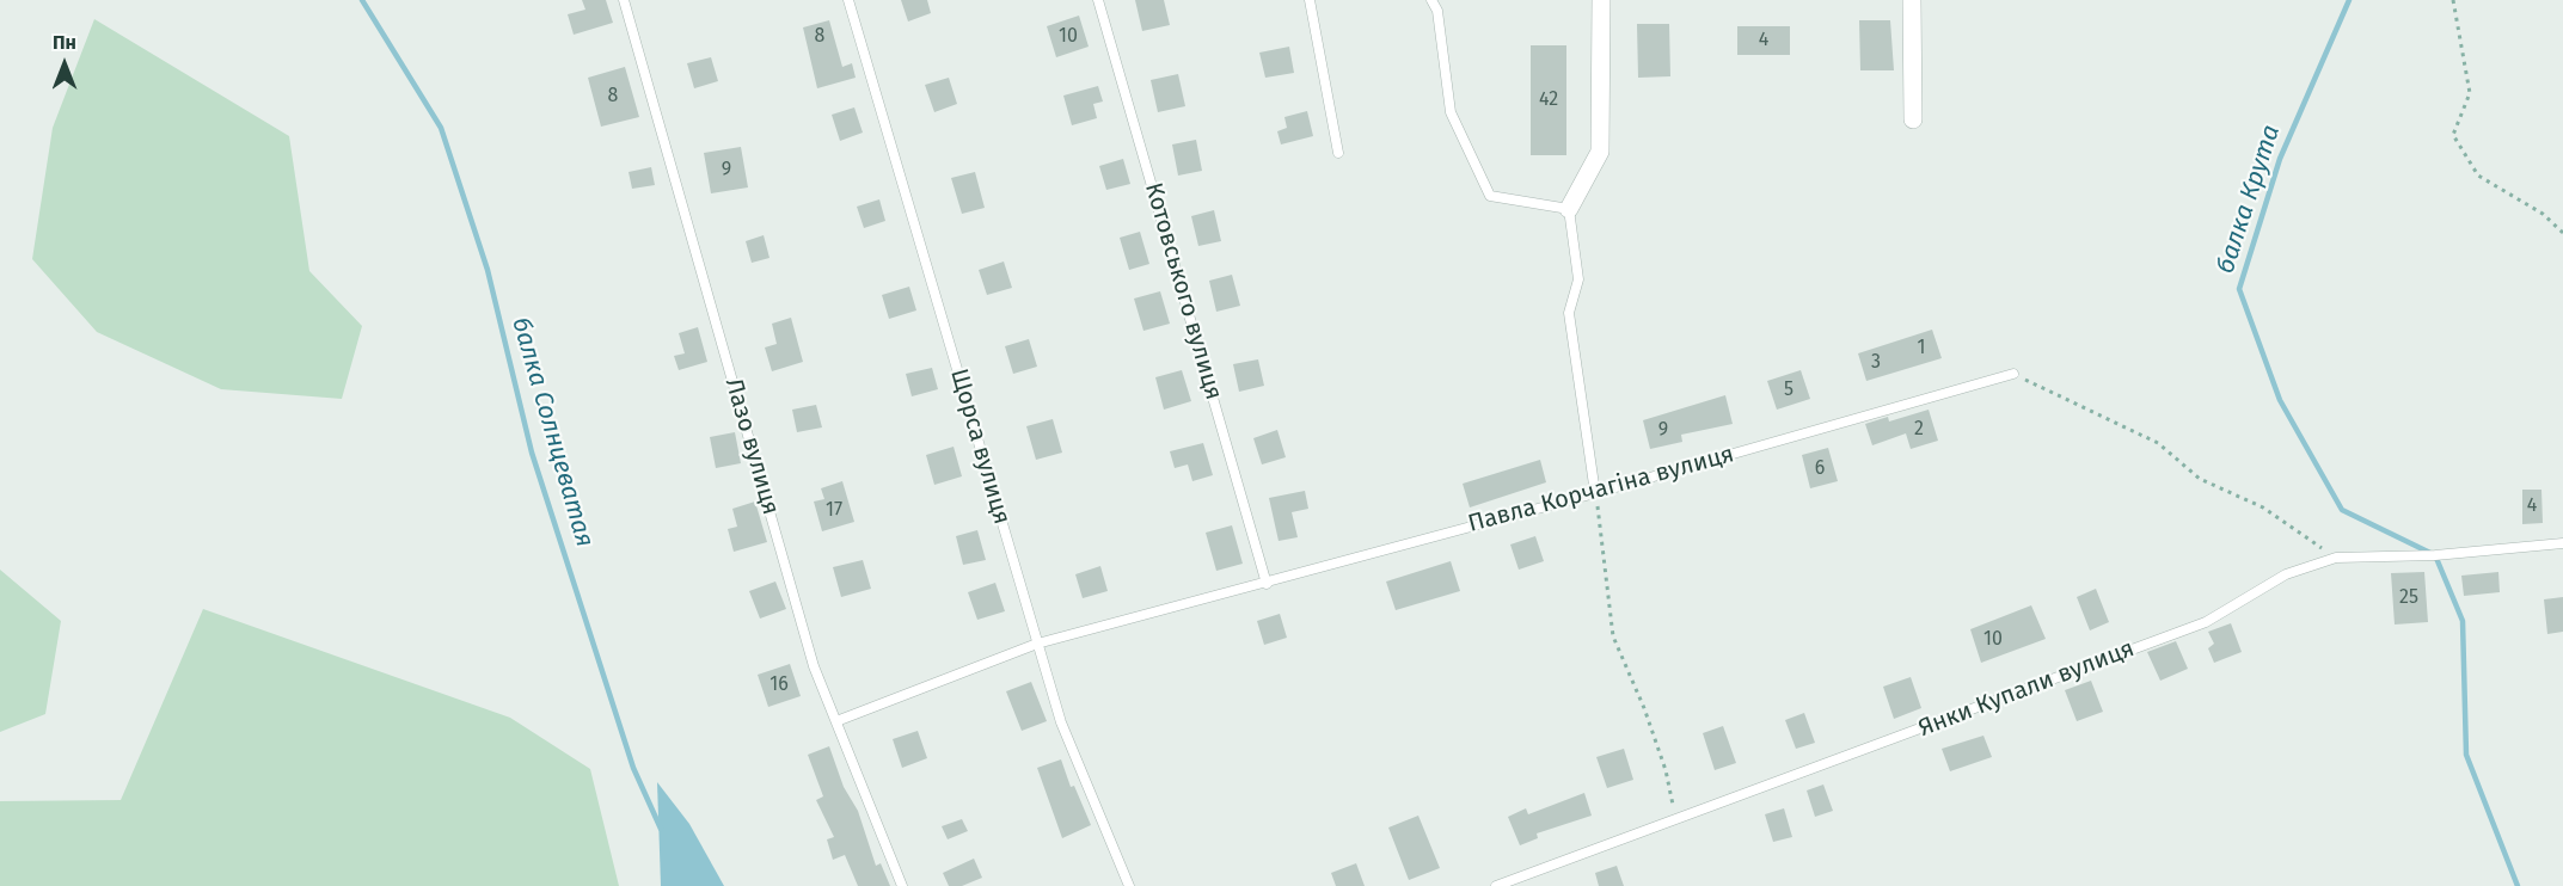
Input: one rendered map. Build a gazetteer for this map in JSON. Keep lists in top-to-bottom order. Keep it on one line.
{"streets":{"lane":["Котовського вулиця","Лазо вулиця","Щорса вулиця","Павла Корчагіна вулиця","Янки Купали вулиця"]},"crossings":[["Котовського вулиця","Павла Корчагіна вулиця"],["Лазо вулиця","Павла Корчагіна вулиця"],["Щорса вулиця","Павла Корчагіна вулиця"]],"water":["балка Крута","балка Солнцеватая"],"house_numbers":["8","10","4","8","42","9","1","3","5","2","9","6","4","17","25","10","16"],"north":"top"}
